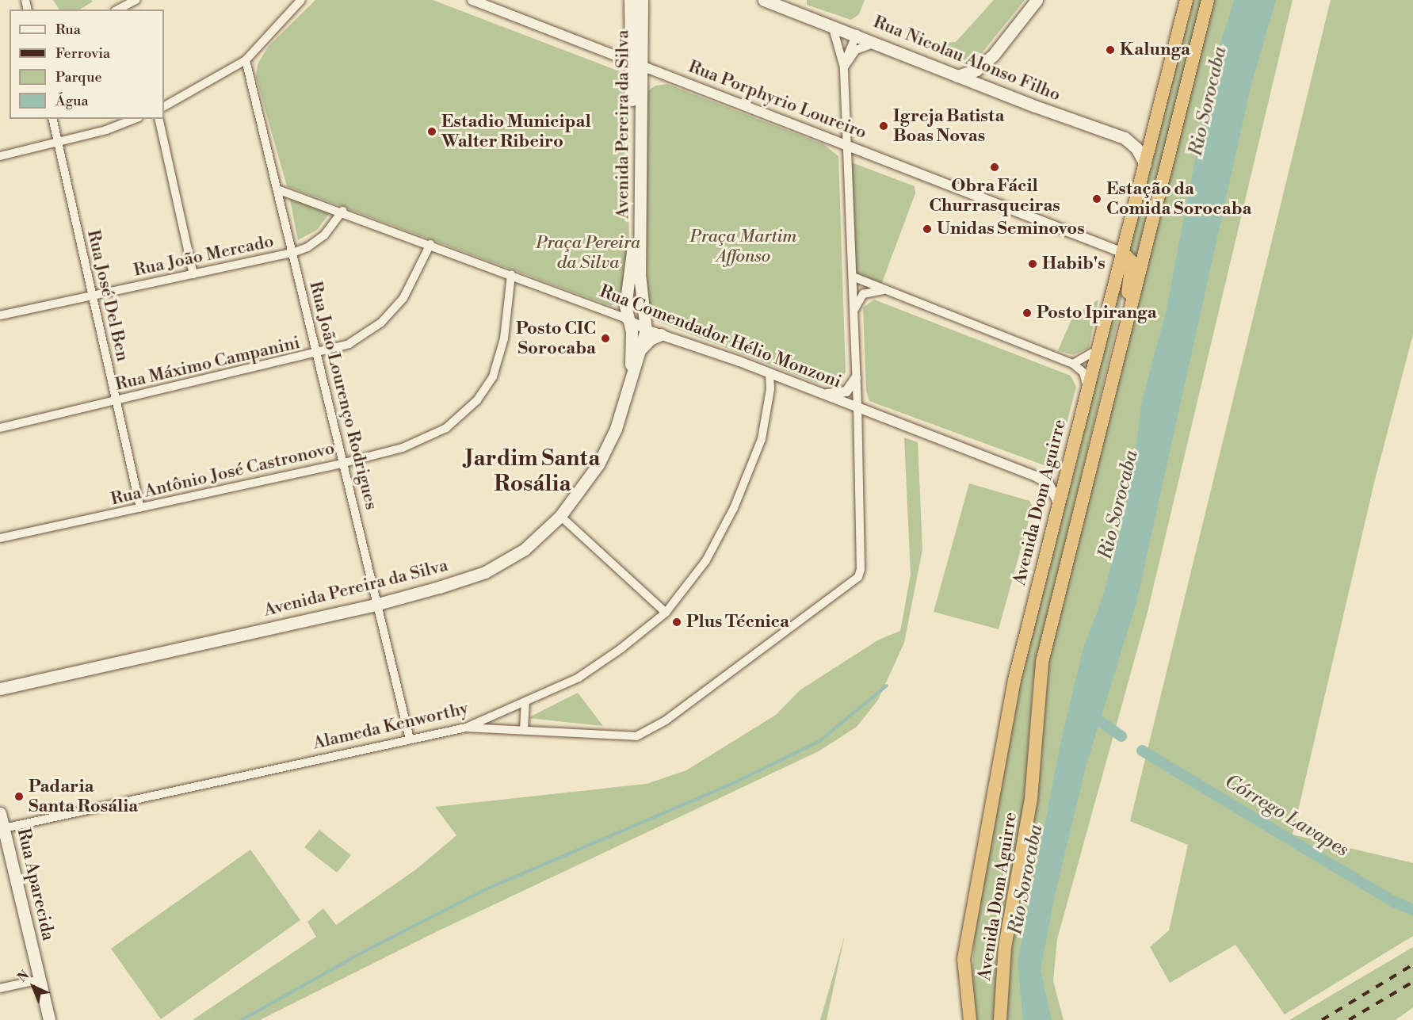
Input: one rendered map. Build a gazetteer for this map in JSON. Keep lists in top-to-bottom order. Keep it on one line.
{"streets":{"highway":["Avenida Dom Aguirre"],"main road":["Rua Nicolau Alonso Filho","Avenida Pereira da Silva","Rua Aparecida"],"street":["Rua Porphyrio Loureiro","Rua João Mercado","Rua José Del Ben","Rua Comendador Hélio Monzoni","Rua Máximo Campanini","Rua João Lourenço Rodrigues","Rua Antônio José Castronovo","Alameda Kenworthy"]},"crossings":[["Rua Nicolau Alonso Filho","Avenida Dom Aguirre"],["Rua Porphyrio Loureiro","Avenida Pereira da Silva"],["Rua Porphyrio Loureiro","Avenida Dom Aguirre"],["Avenida Pereira da Silva","Rua Comendador Hélio Monzoni"],["Avenida Pereira da Silva","Rua João Lourenço Rodrigues"],["Rua João Mercado","Rua José Del Ben"],["Rua João Mercado","Rua Comendador Hélio Monzoni"],["Rua João Mercado","Rua João Lourenço Rodrigues"],["Rua José Del Ben","Rua Máximo Campanini"],["Rua José Del Ben","Rua Antônio José Castronovo"],["Rua Comendador Hélio Monzoni","Rua Máximo Campanini"],["Rua Comendador Hélio Monzoni","Rua João Lourenço Rodrigues"],["Rua Comendador Hélio Monzoni","Rua Antônio José Castronovo"],["Rua Comendador Hélio Monzoni","Avenida Dom Aguirre"],["Rua Comendador Hélio Monzoni","Alameda Kenworthy"],["Rua Máximo Campanini","Rua João Lourenço Rodrigues"],["Rua João Lourenço Rodrigues","Rua Antônio José Castronovo"],["Rua João Lourenço Rodrigues","Alameda Kenworthy"],["Alameda Kenworthy","Rua Aparecida"]],"districts":["Jardim Santa Rosália"],"water":["Rio Sorocaba","Córrego Lavapes"],"parks":["Praça Martim Affonso","Praça Pereira da Silva"],"places":["Kalunga","Igreja Batista Boas Novas","Estadio Municipal Walter Ribeiro","Obra Fácil Churrasqueiras","Estação da Comida Sorocaba","Unidas Seminovos","Habib's","Posto Ipiranga","Posto CIC Sorocaba","Plus Técnica","Padaria Santa Rosália"],"legend":["Rua","Ferrovia","Parque","Água"],"north":"top left"}
